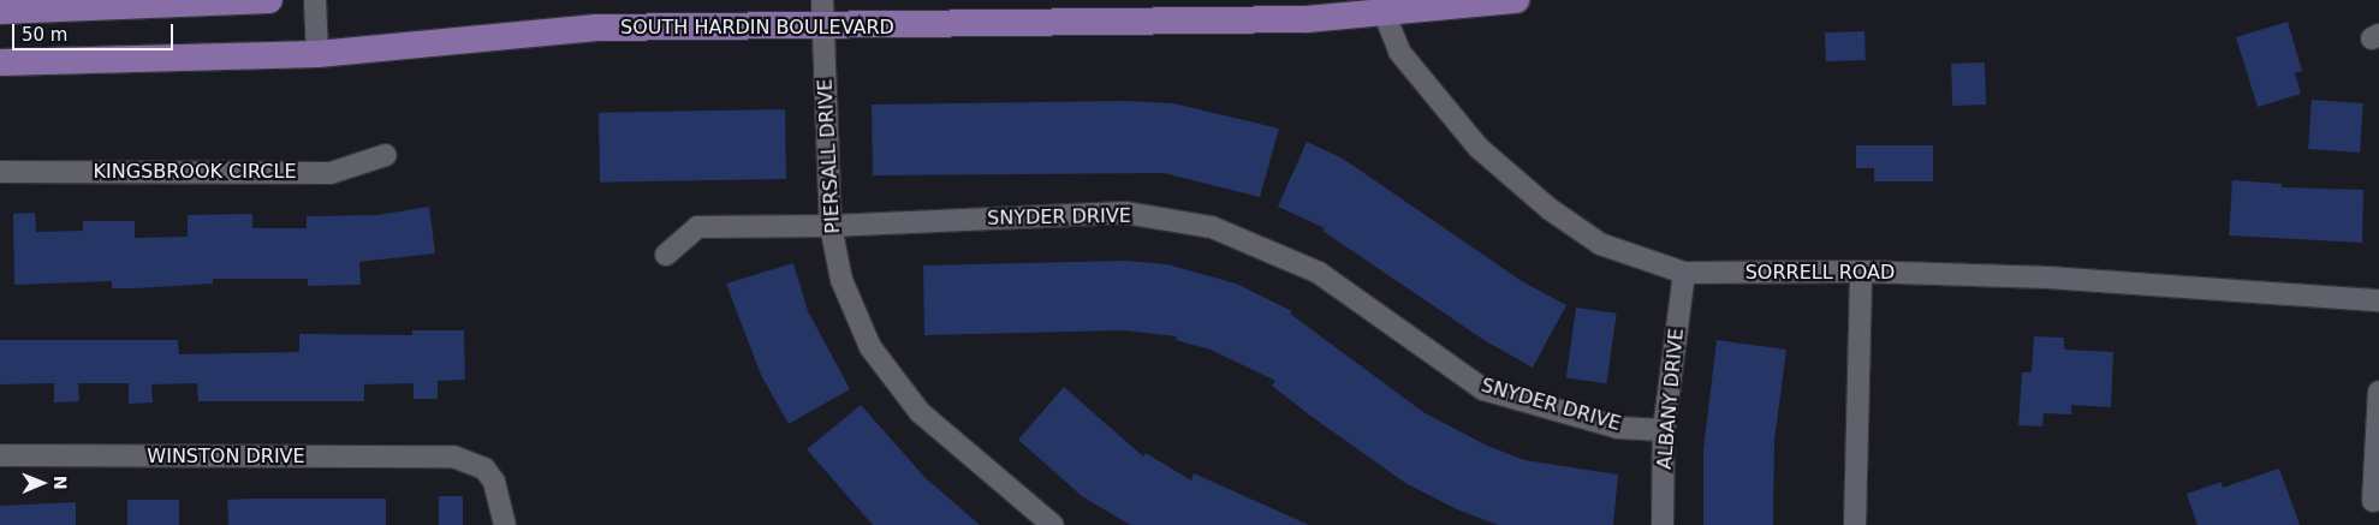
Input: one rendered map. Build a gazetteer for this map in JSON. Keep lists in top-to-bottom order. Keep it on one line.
{"streets":{"main road":["SOUTH HARDIN BOULEVARD"],"street":["PIERSALL DRIVE","KINGSBROOK CIRCLE","SNYDER DRIVE","SORRELL ROAD","ALBANY DRIVE","WINSTON DRIVE"]},"crossings":[["SOUTH HARDIN BOULEVARD","PIERSALL DRIVE"],["SOUTH HARDIN BOULEVARD","SORRELL ROAD"],["PIERSALL DRIVE","SNYDER DRIVE"],["SNYDER DRIVE","ALBANY DRIVE"],["SORRELL ROAD","ALBANY DRIVE"]],"scale_bar":"50 m","north":"right"}
